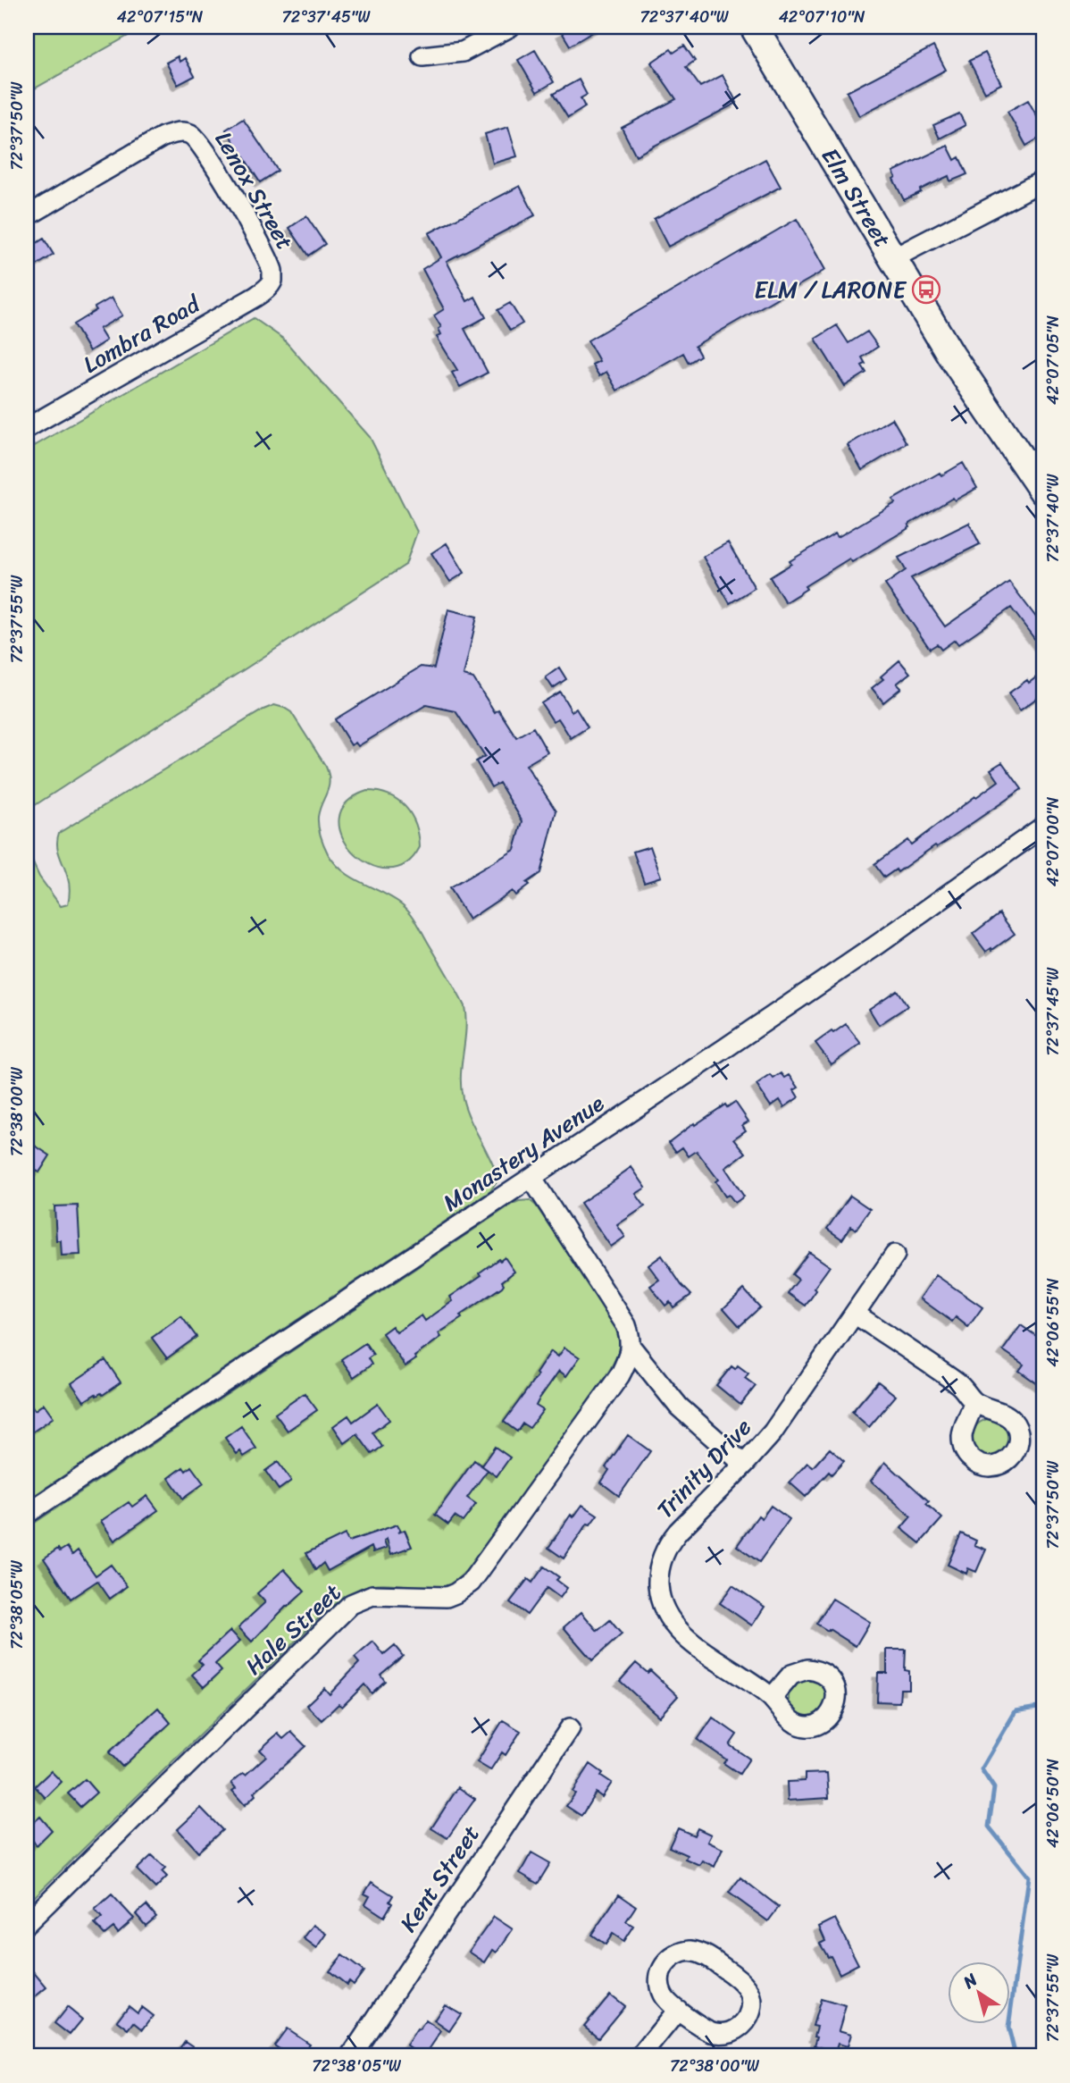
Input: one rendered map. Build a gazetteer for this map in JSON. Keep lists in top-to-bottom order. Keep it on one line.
{"streets":{"main road":["Elm Street"],"street":["Lenox Street","Lombra Road","Monastery Avenue","Trinity Drive","Hale Street","Kent Street"]},"crossings":[["Lenox Street","Lombra Road"]],"places":{"bus stop":["ELM / LARONE"]},"north":"top left","coordinates":["42°07'15\"N","72°37'45\"W","72°37'40\"W","42°07'10\"N","72°37'50\"W","42°07'05\"N","72°37'55\"W","42°07'00\"N","72°38'00\"W","42°06'55\"N","72°38'05\"W","42°06'50\"N"]}
